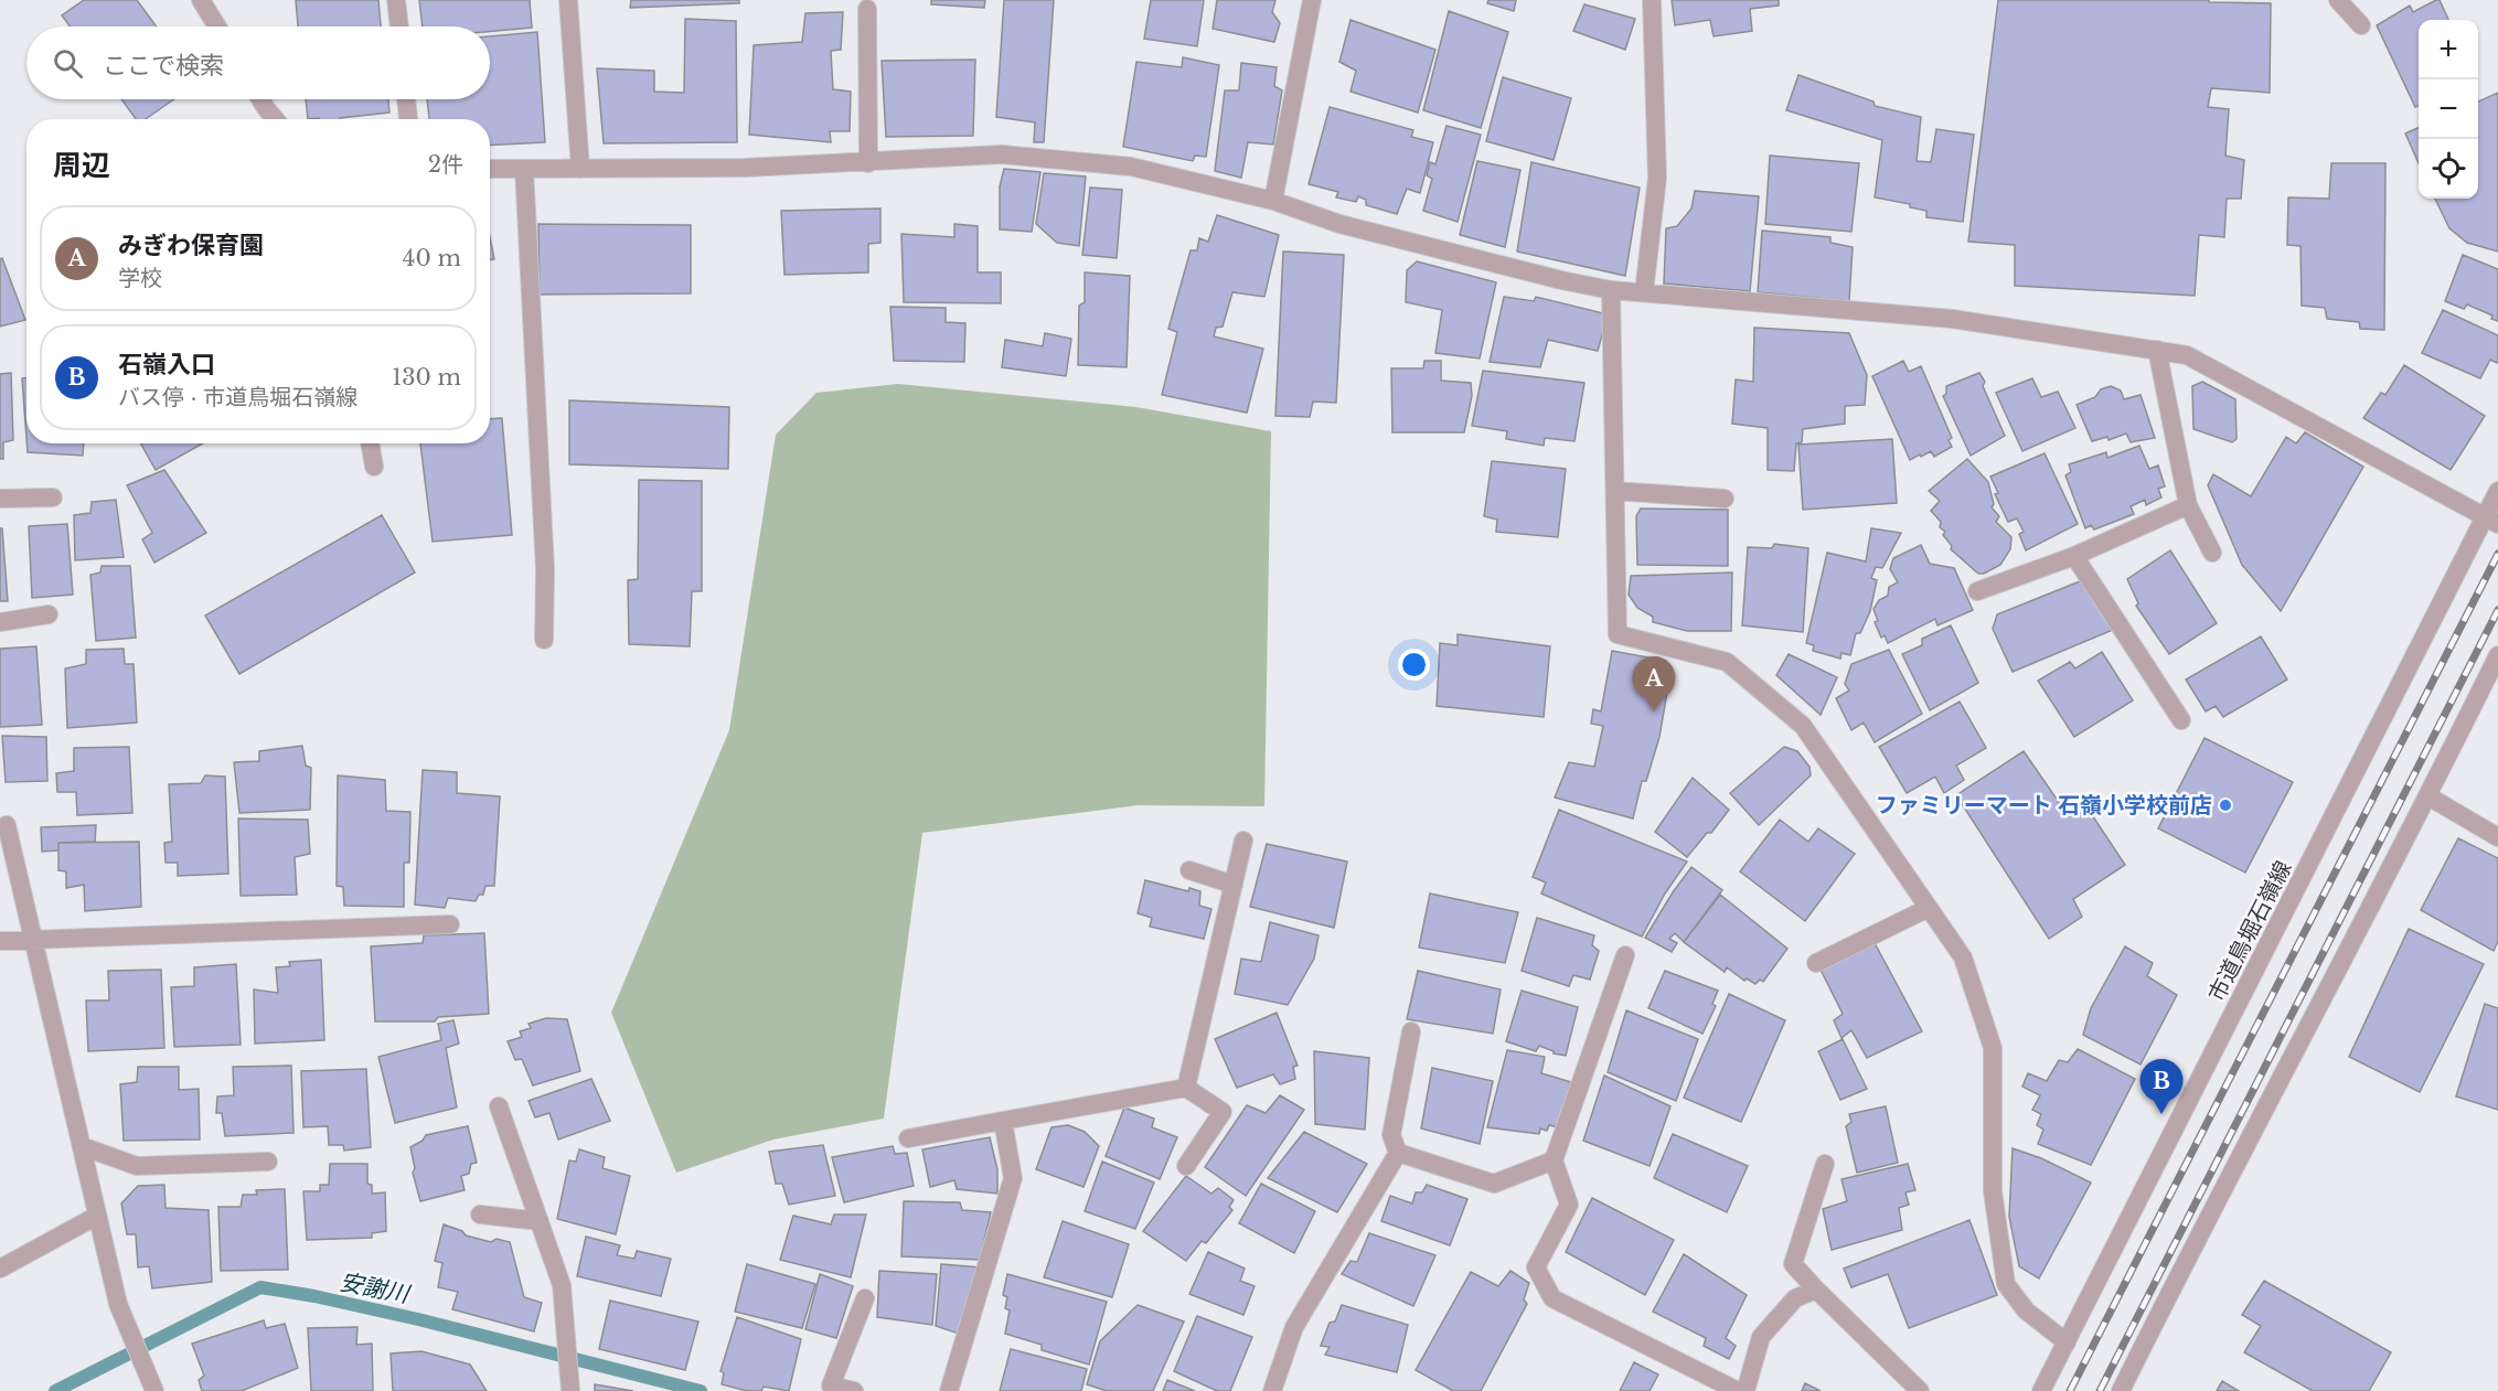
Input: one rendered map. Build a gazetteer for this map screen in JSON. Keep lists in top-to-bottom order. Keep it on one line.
{"streets":{"street":["市道鳥堀石嶺線"]},"water":["安謝川"],"places":["ファミリーマート 石嶺小学校前店"],"page":{"map_buttons":["+","−"],"search":"ここで検索","heading":["周辺","2件"],"list":[{"mark":"A","name":"みぎわ保育園","note":"学校","value":"40 m"},{"mark":"B","name":"石嶺入口","note":"バス停 · 市道鳥堀石嶺線","value":"130 m"}],"pins":["A","B"]}}
